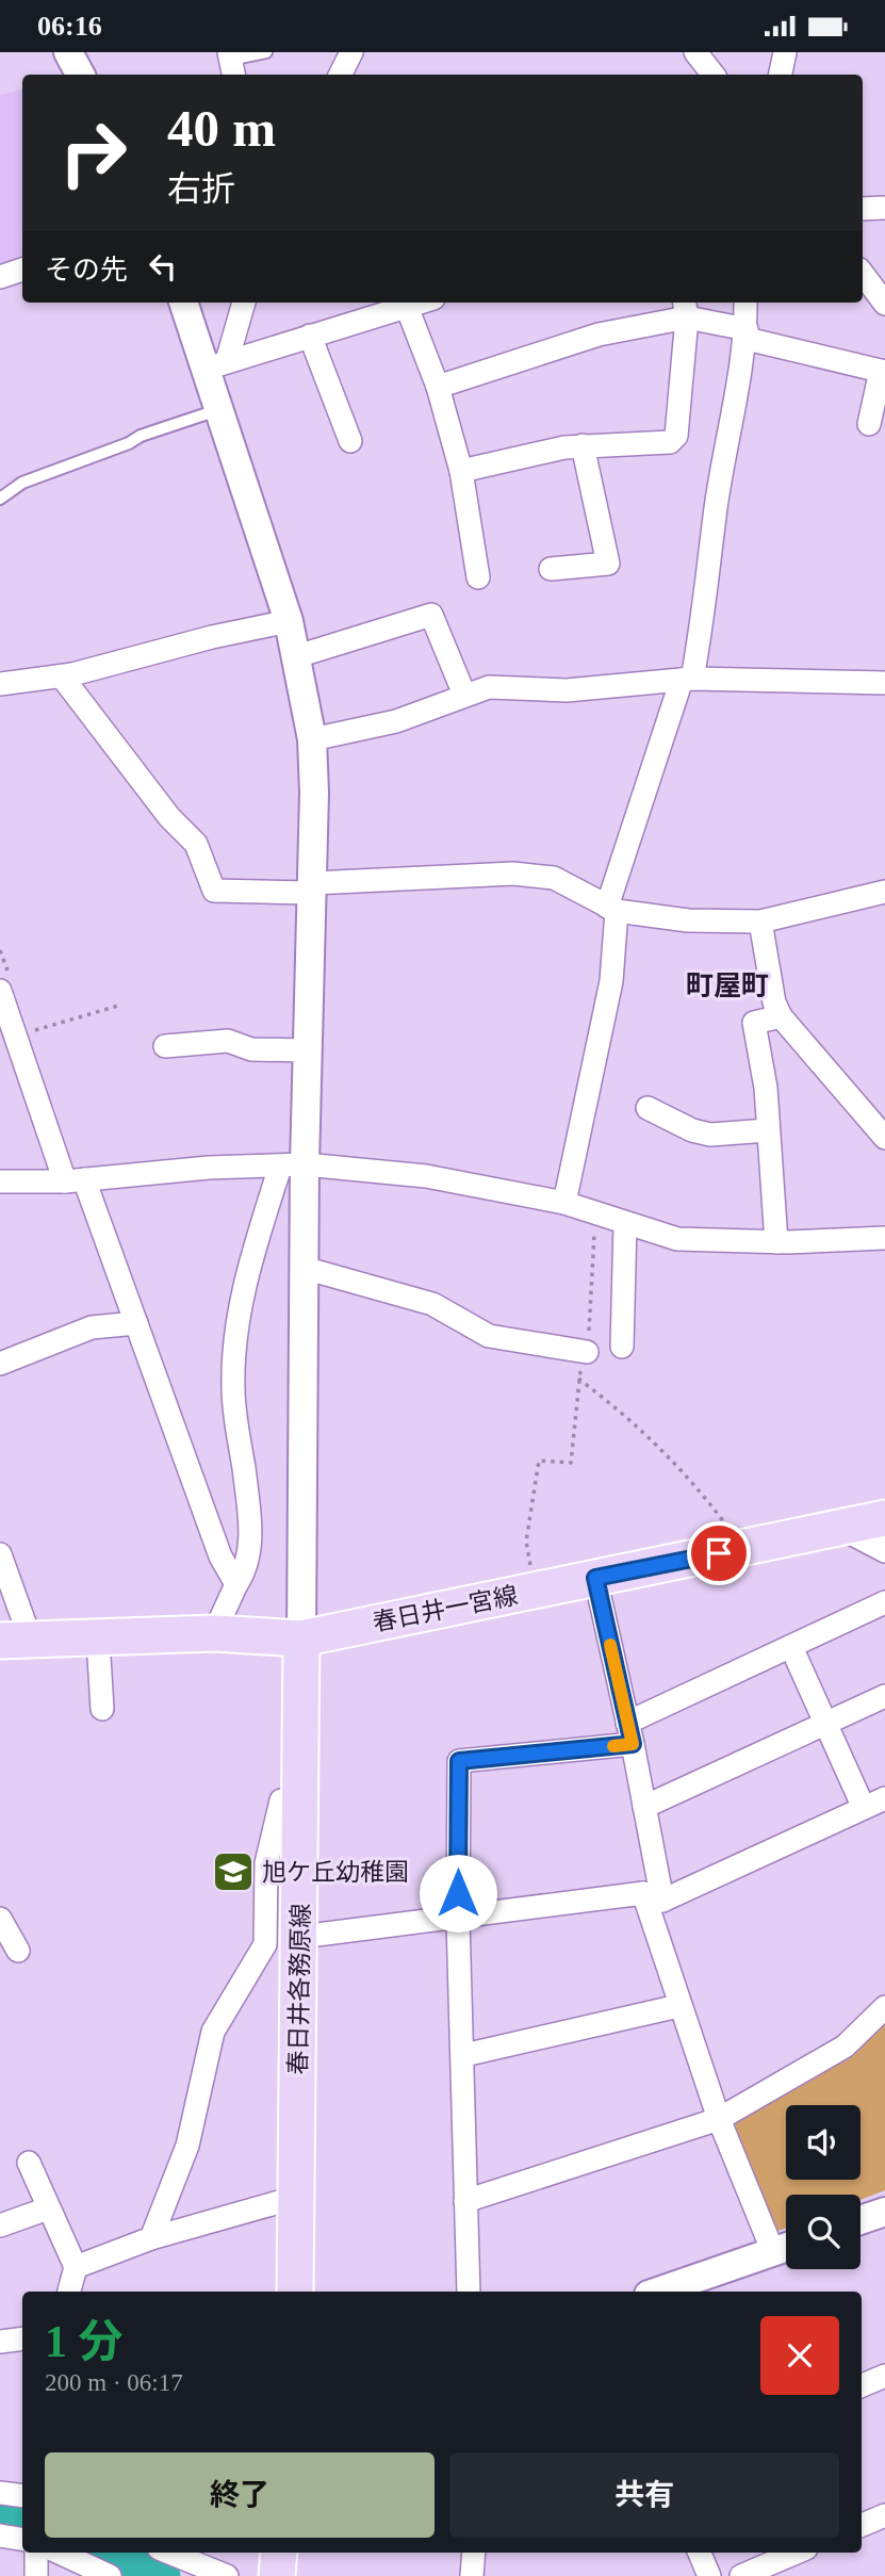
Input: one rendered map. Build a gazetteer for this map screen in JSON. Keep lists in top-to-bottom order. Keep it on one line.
{"streets":{"main road":["春日井一宮線","春日井各務原線"]},"crossings":[["春日井一宮線","春日井各務原線"]],"districts":["町屋町"],"places":{"school or university":["旭ケ丘幼稚園"]},"page":{"status":"06:16","turn":["40 m","右折"],"then":"その先","heading":["1 分","200 m · 06:17"],"buttons":["終了","共有"]}}
